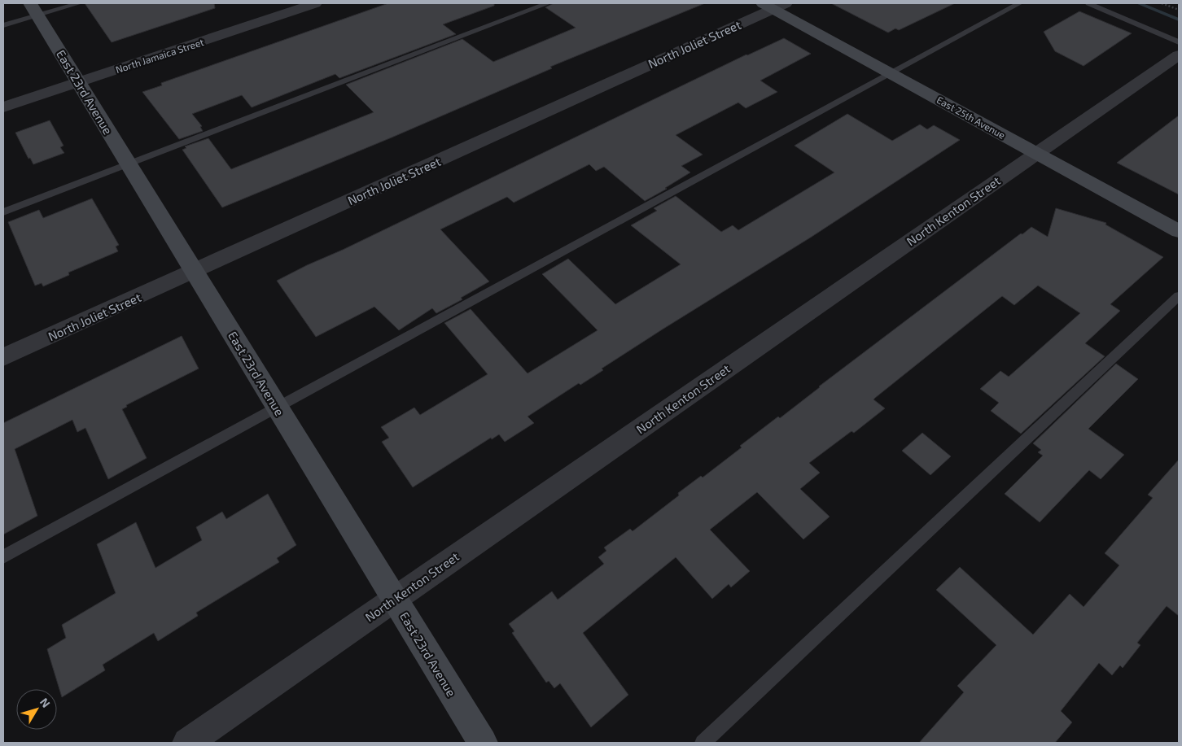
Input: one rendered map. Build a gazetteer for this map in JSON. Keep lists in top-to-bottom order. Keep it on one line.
{"streets":{"street":["North Joliet Street","North Jamaica Street","East 23rd Avenue","East 25th Avenue","North Kenton Street"]},"crossings":[["North Joliet Street","East 23rd Avenue"],["North Joliet Street","East 25th Avenue"],["North Jamaica Street","East 23rd Avenue"],["East 23rd Avenue","North Kenton Street"],["East 25th Avenue","North Kenton Street"]],"north":"top right"}
